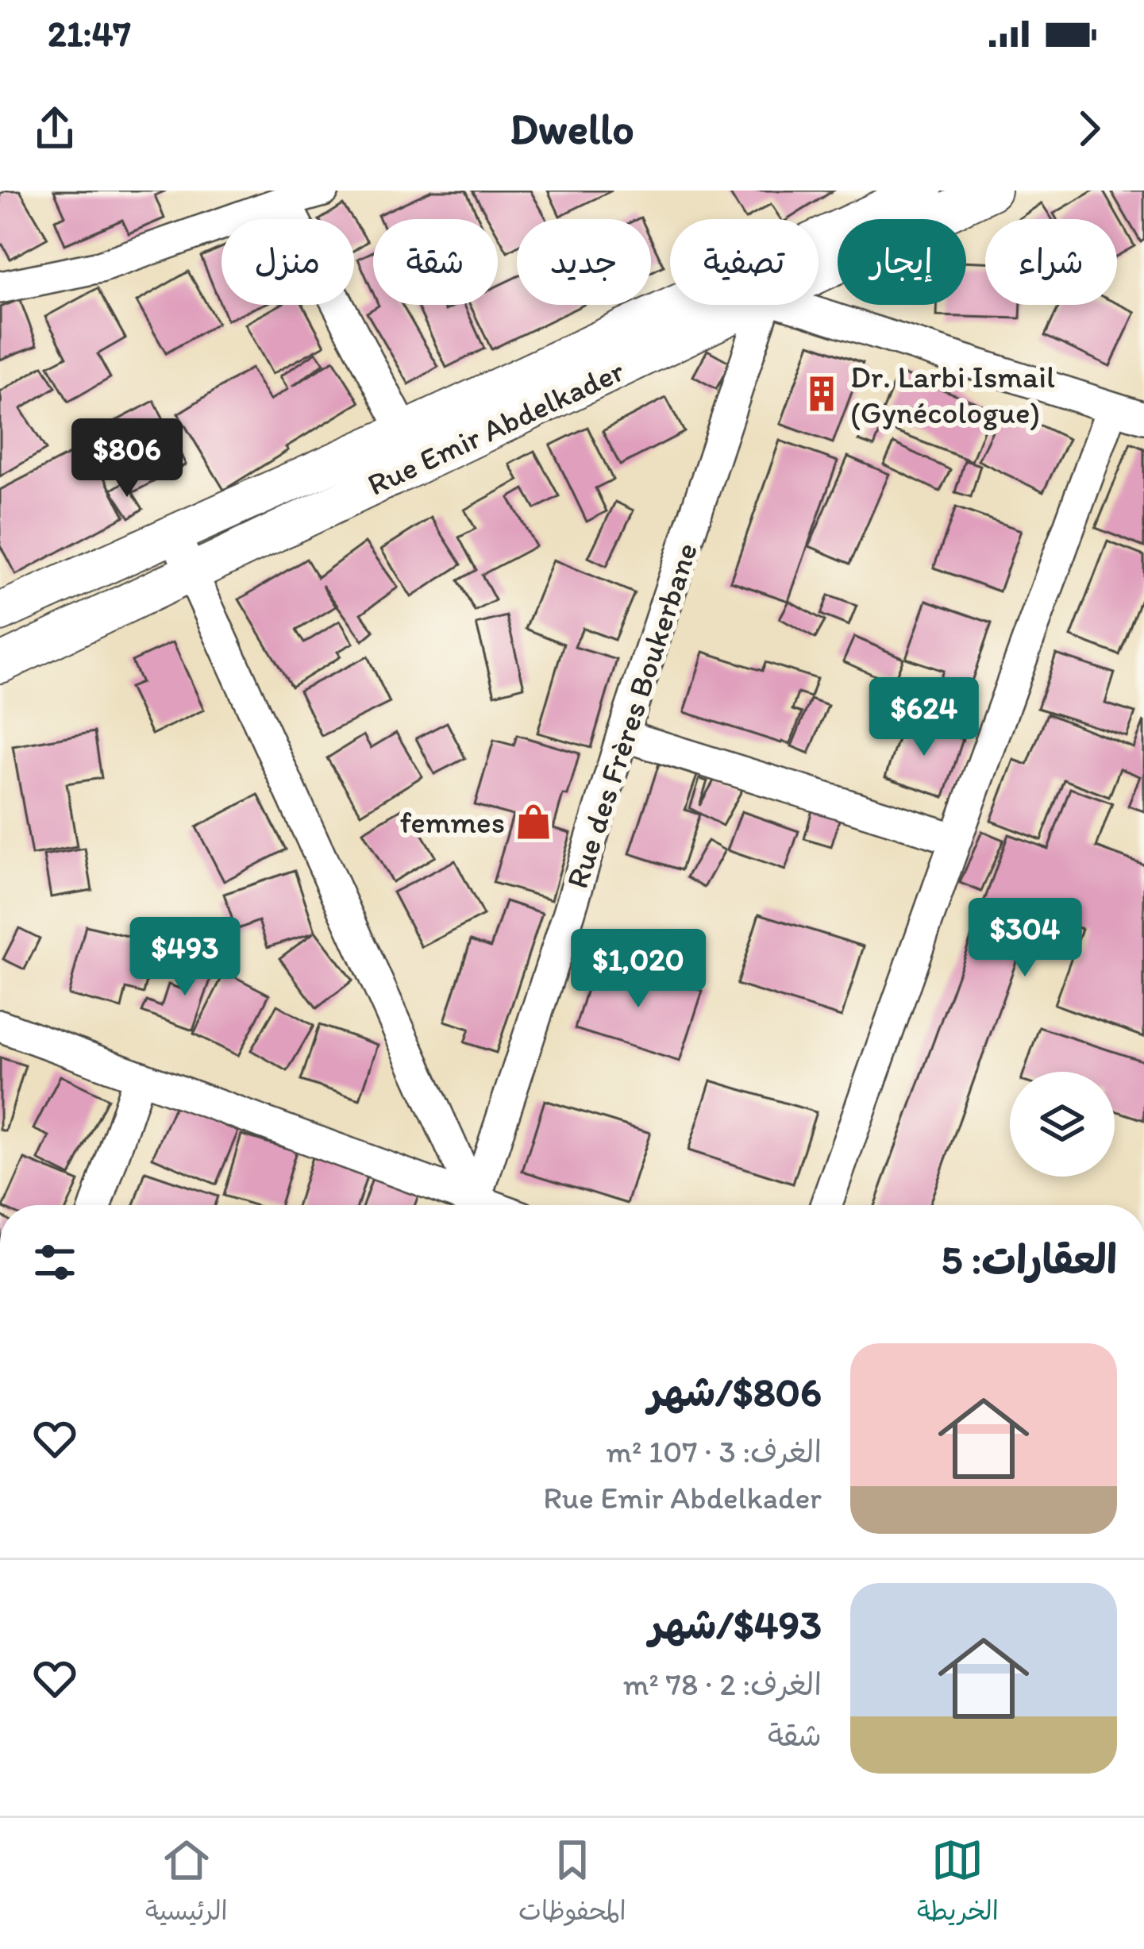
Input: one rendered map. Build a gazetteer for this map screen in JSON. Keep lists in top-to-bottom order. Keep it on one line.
{"streets":{"street":["Rue Emir Abdelkader","Rue des Frères Boukerbane"]},"places":{"building":["Dr. Larbi Ismail (Gynécologue)"],"shop":["femmes"]},"page":{"status":"21:47","header":"Dwello","chip":["شراء","إيجار","تصفية","جديد","شقة","منزل"],"price":["$806","$624","$304","$493","$1,020"],"heading":"العقارات: 5","list":[{"name":"$806/شهر","note":"الغرف: 3 · 107 m² · Rue Emir Abdelkader"},{"name":"$493/شهر","note":"الغرف: 2 · 78 m² · شقة"}],"tabs":["الخريطة","المحفوظات","الرئيسية"]}}
